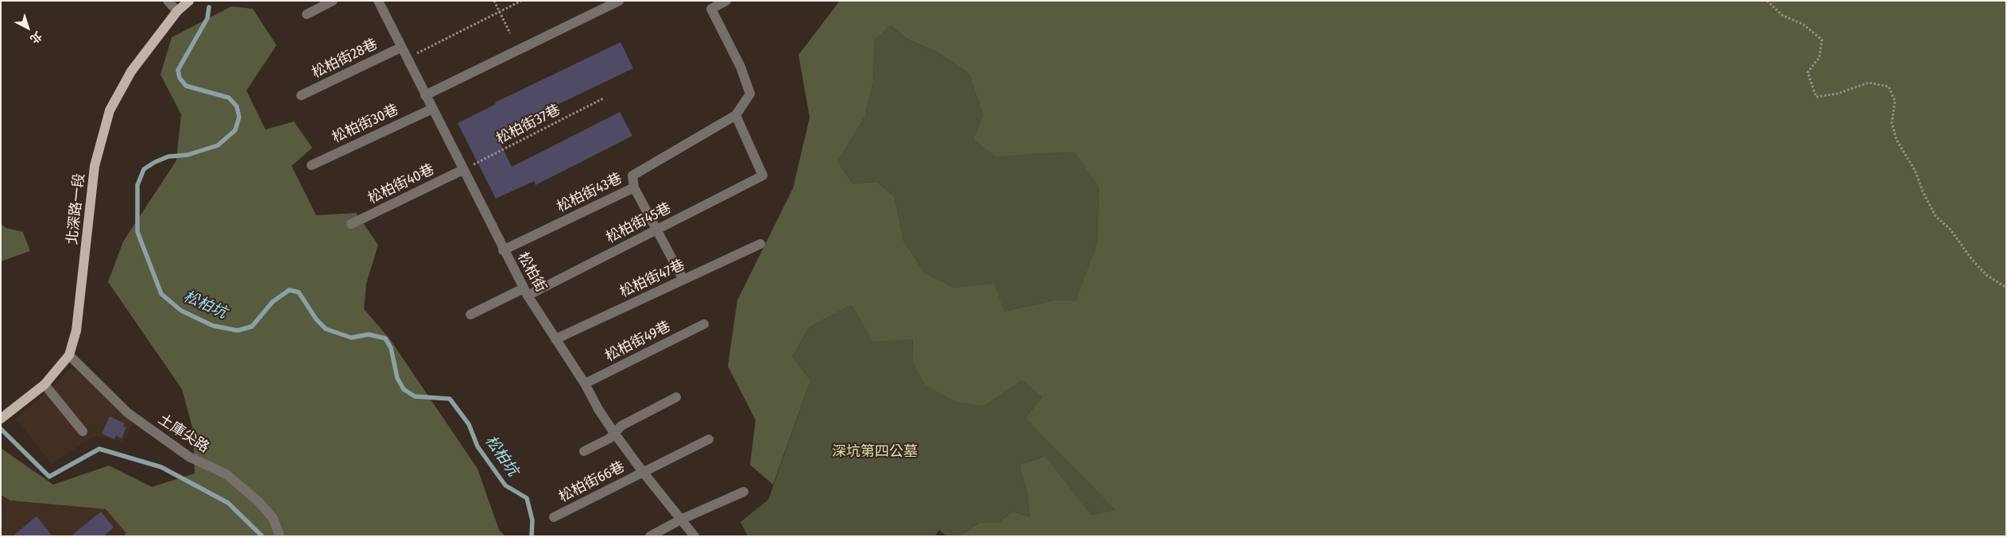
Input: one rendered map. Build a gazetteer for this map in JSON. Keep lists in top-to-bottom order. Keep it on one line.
{"streets":{"main road":["北深路一段"],"street":["松柏街28巷","松柏街30巷","松柏街40巷","松柏街43巷","松柏街45巷","松柏街","松柏街47巷","松柏街49巷","土庫尖路","松柏街66巷"],"path":["松柏街37巷"]},"crossings":[["松柏街28巷","松柏街"],["松柏街30巷","松柏街"],["松柏街37巷","松柏街40巷"],["松柏街37巷","松柏街"],["松柏街40巷","松柏街"],["松柏街43巷","松柏街45巷"],["松柏街43巷","松柏街"],["北深路一段","土庫尖路"],["松柏街45巷","松柏街"],["松柏街","松柏街47巷"],["松柏街","松柏街49巷"],["松柏街","松柏街66巷"]],"water":["松柏坑"],"parks":["深坑第四公墓"],"north":"bottom right"}
